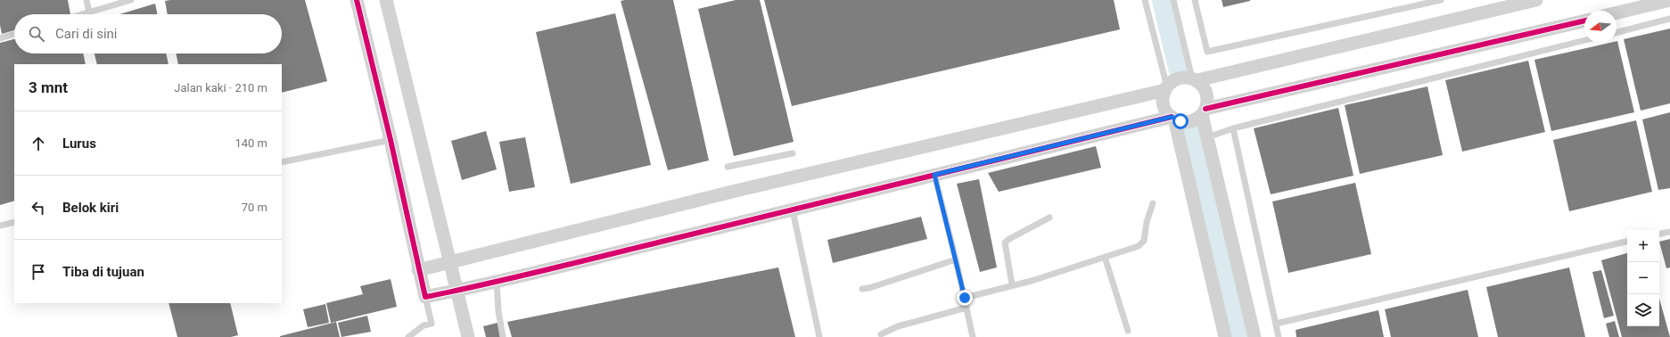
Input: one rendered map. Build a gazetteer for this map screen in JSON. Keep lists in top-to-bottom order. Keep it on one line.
{"north":"left","page":{"search":"Cari di sini","heading":["3 mnt","Jalan kaki · 210 m"],"list":[["Lurus","140 m"],["Belok kiri","70 m"],"Tiba di tujuan"],"map_buttons":["+","−"]}}
